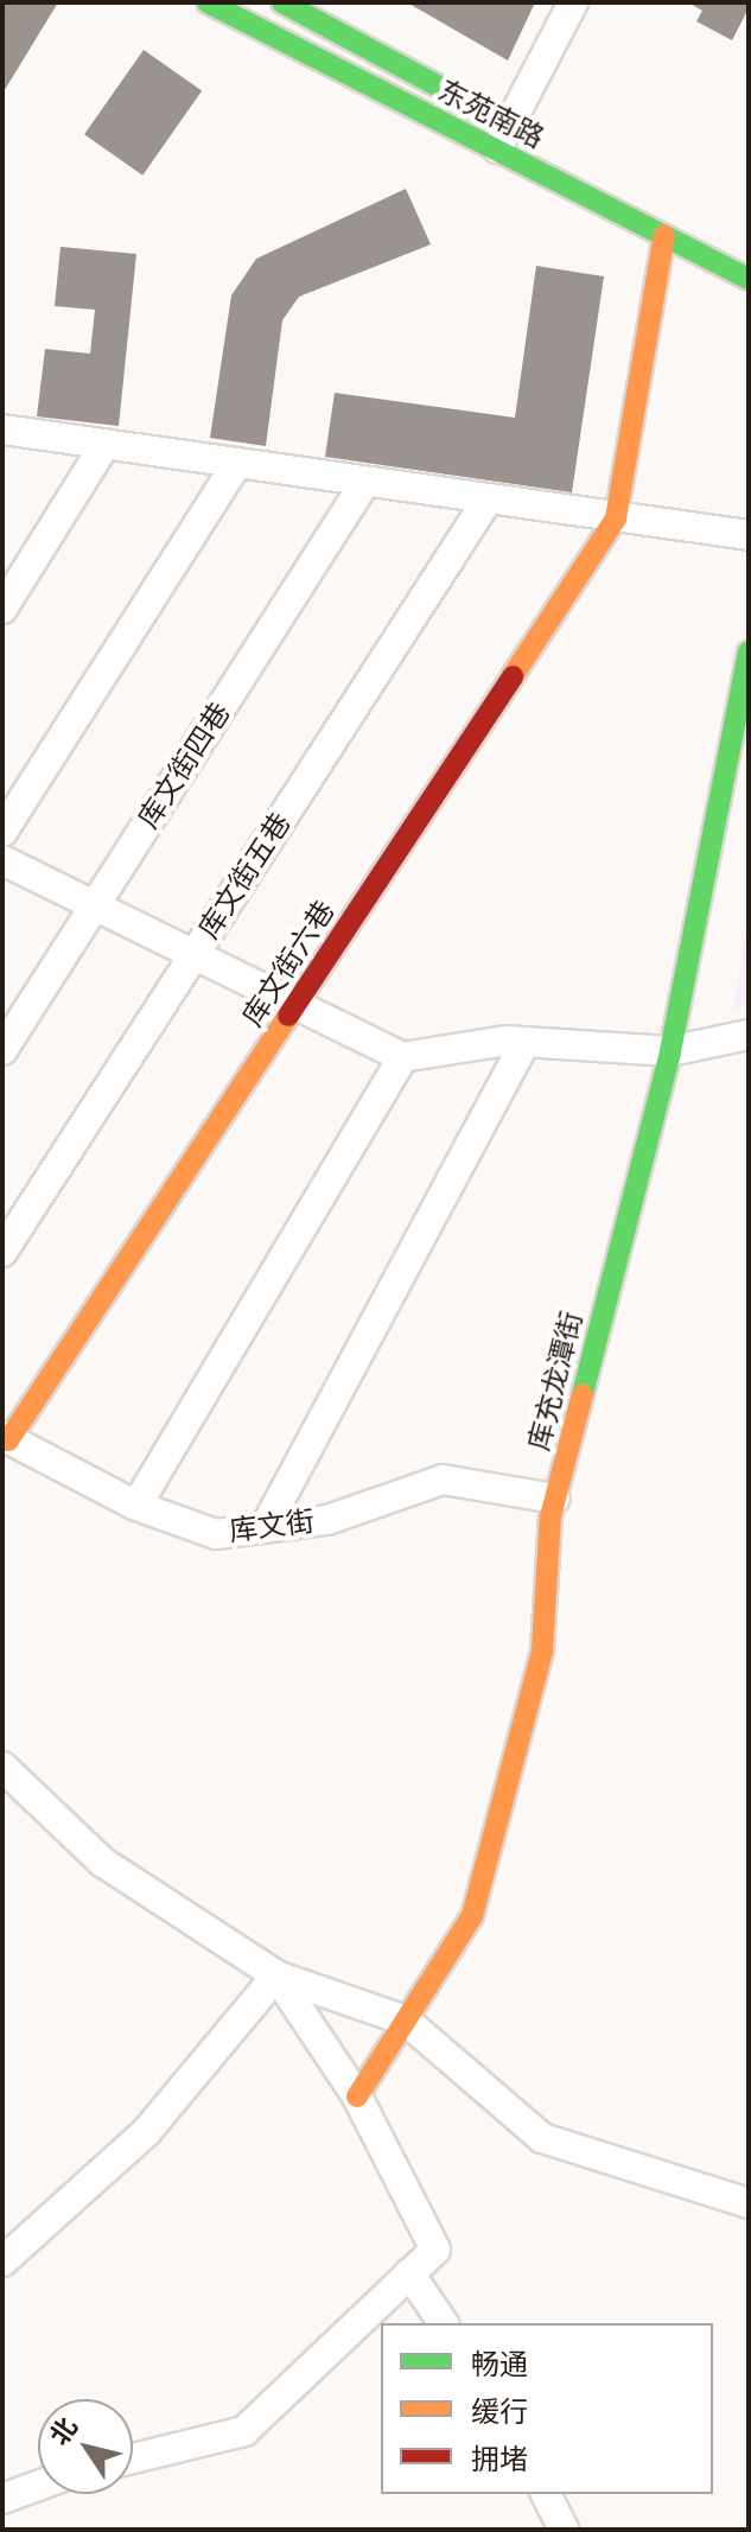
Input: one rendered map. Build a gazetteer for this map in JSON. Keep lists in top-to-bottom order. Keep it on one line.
{"streets":{"street":["东苑南路","库文街四巷","库文街五巷","库文街六巷","库充龙潭街","库文街"]},"crossings":[["库文街六巷","库文街"],["库充龙潭街","库文街"]],"legend":["畅通","缓行","拥堵"],"north":"top left"}
